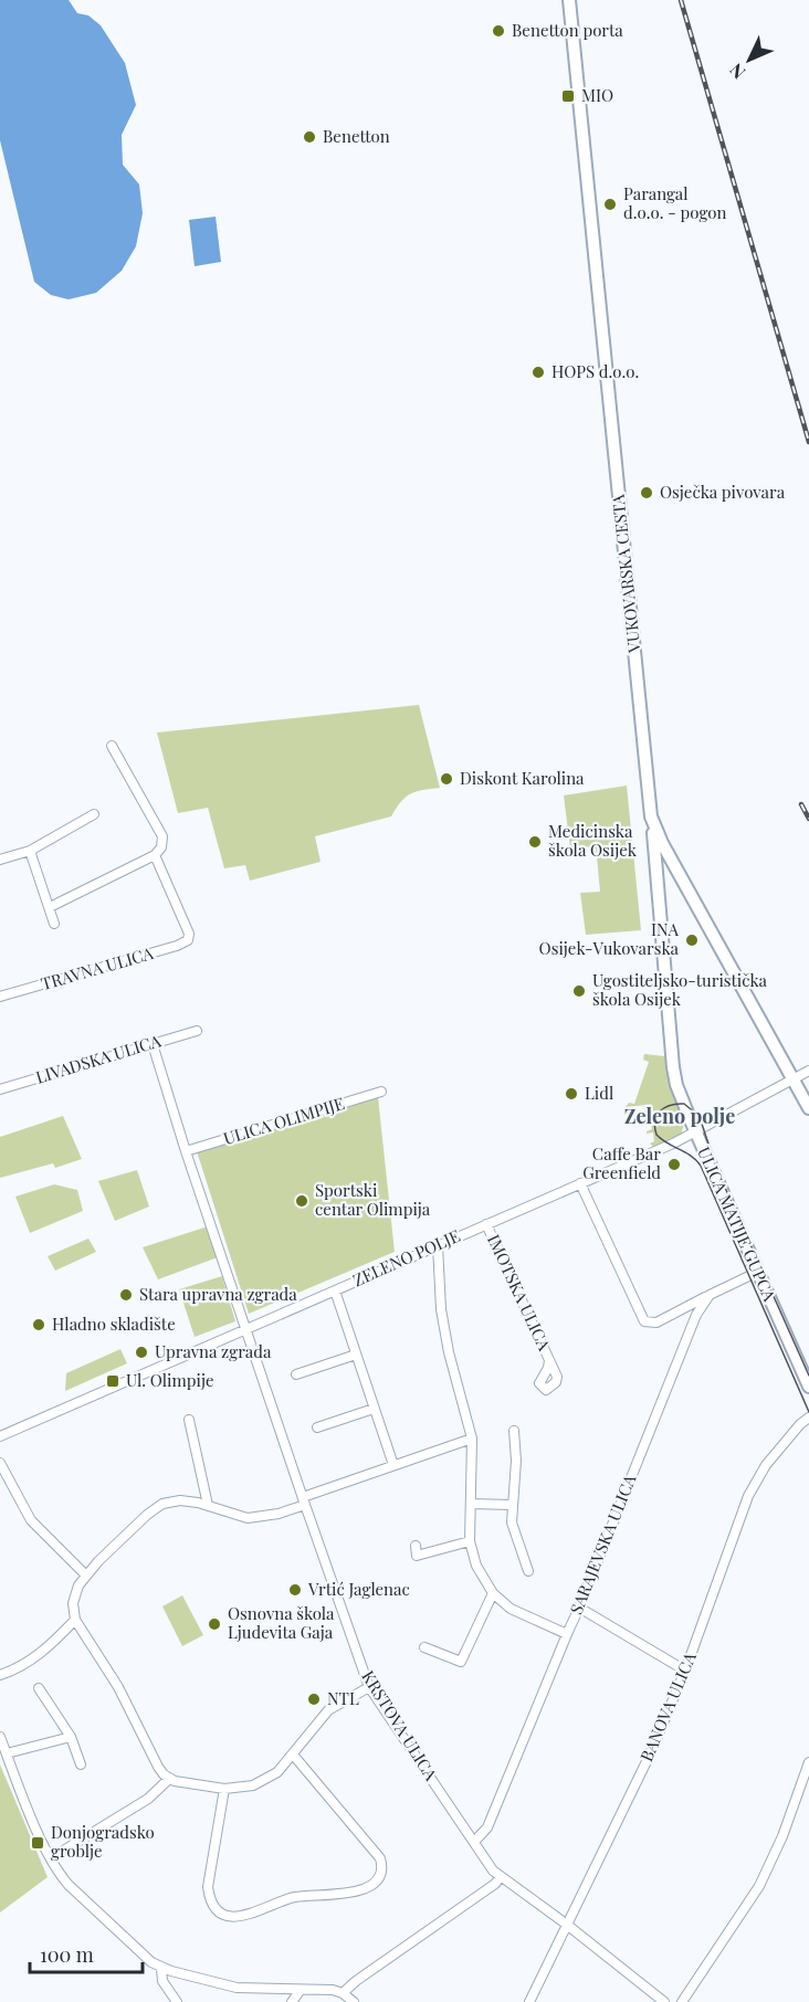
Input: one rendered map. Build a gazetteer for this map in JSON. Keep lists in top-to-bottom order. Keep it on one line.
{"streets":{"main road":["VUKOVARSKA CESTA","ULICA MATIJE GUPCA"],"street":["TRAVNA ULICA","LIVADSKA ULICA","ULICA OLIMPIJE","ZELENO POLJE","IMOTSKA ULICA","SARAJEVSKA ULICA","BANOVA ULICA","KRSTOVA ULICA"]},"crossings":[["VUKOVARSKA CESTA","ULICA MATIJE GUPCA"],["VUKOVARSKA CESTA","ZELENO POLJE"],["ULICA MATIJE GUPCA","ZELENO POLJE"],["ZELENO POLJE","IMOTSKA ULICA"],["ZELENO POLJE","KRSTOVA ULICA"],["SARAJEVSKA ULICA","KRSTOVA ULICA"],["BANOVA ULICA","KRSTOVA ULICA"]],"districts":["Zeleno polje"],"places":{"other":["Benetton porta","Benetton","Parangal d.o.o. - pogon","HOPS d.o.o.","Osječka pivovara","Diskont Karolina","Medicinska škola Osijek","INA Osijek-Vukovarska","Ugostiteljsko-turistička škola Osijek","Lidl","Caffe Bar Greenfield","Sportski centar Olimpija","Stara upravna zgrada","Hladno skladište","Upravna zgrada","Vrtić Jaglenac","Osnovna škola Ljudevita Gaja","NTL"],"transit":["MIO","Ul. Olimpije","Donjogradsko groblje"]},"scale_bar":"100 m","north":"bottom left"}
